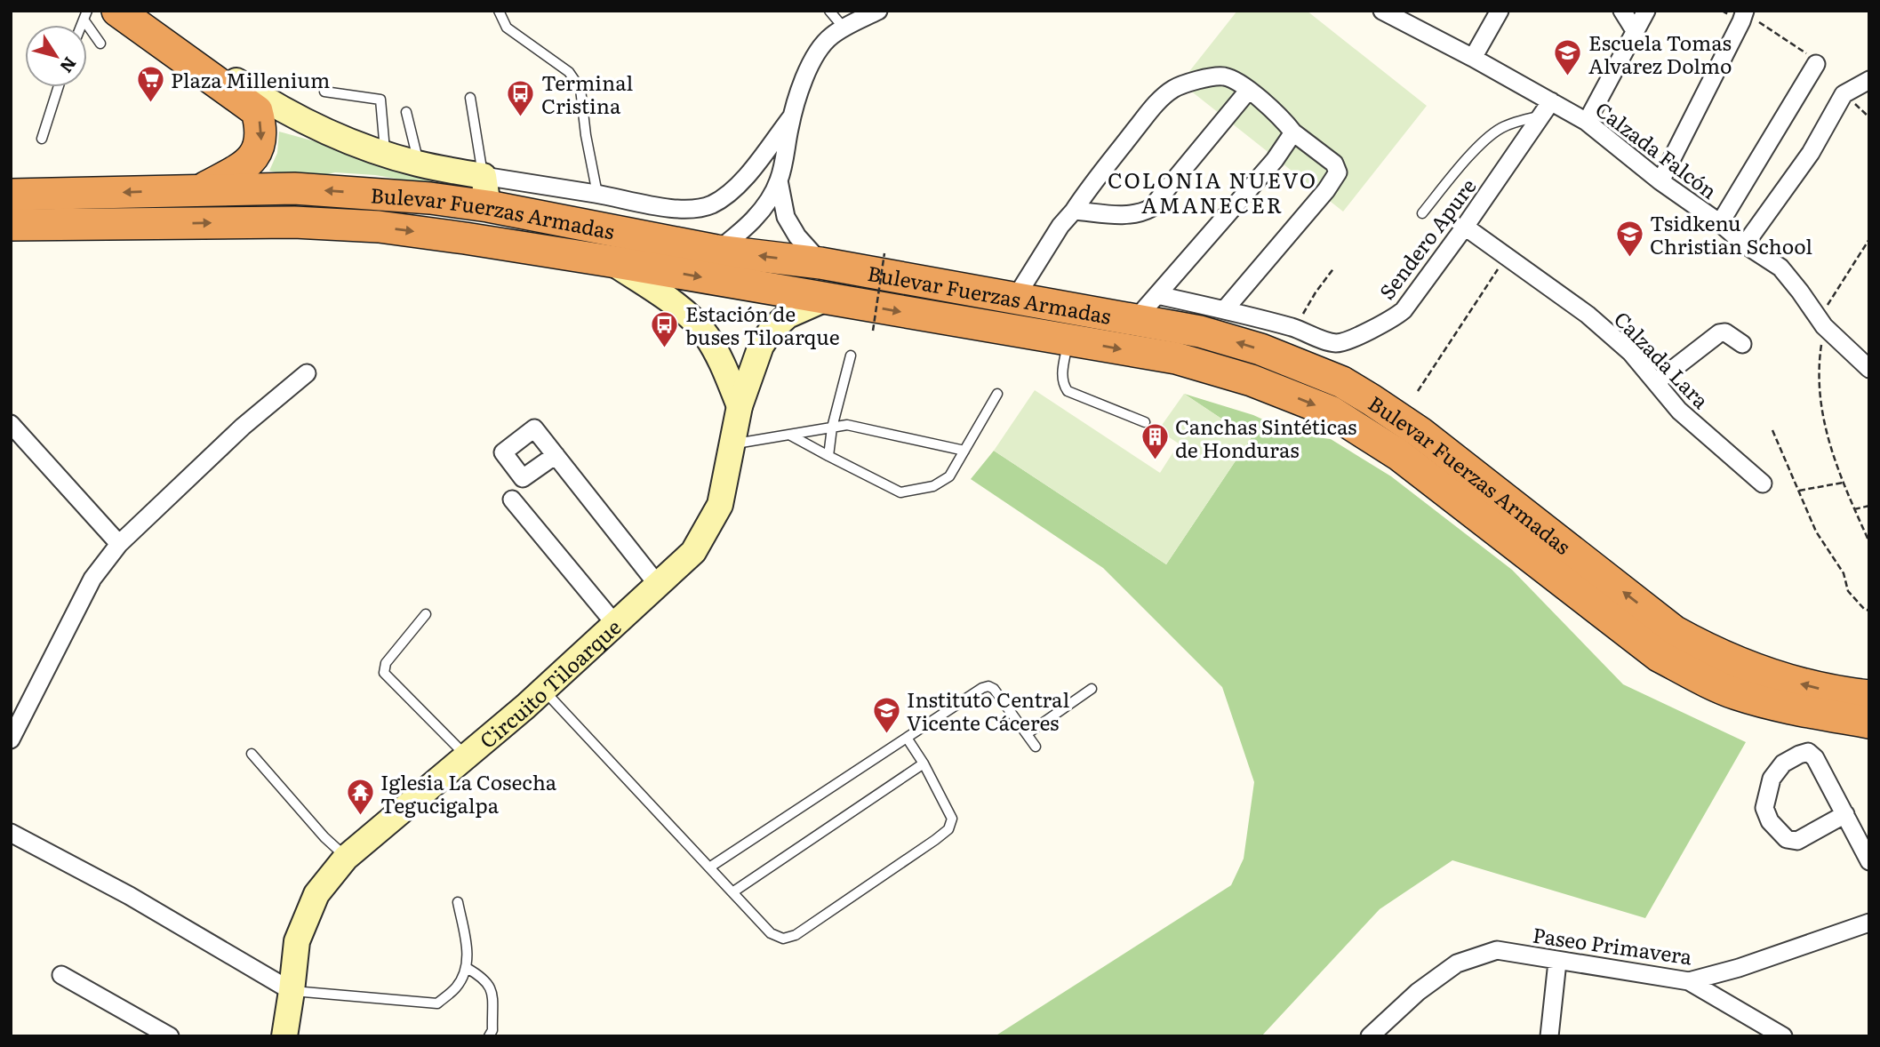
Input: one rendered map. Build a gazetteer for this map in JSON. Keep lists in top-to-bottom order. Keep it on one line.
{"streets":{"highway":["Bulevar Fuerzas Armadas"],"street":["Calzada Falcón","Sendero Apure","Calzada Lara","Circuito Tiloarque","Paseo Primavera"]},"crossings":[["Calzada Falcón","Sendero Apure"],["Bulevar Fuerzas Armadas","Circuito Tiloarque"],["Sendero Apure","Calzada Lara"]],"districts":["COLONIA NUEVO AMANECER"],"places":{"school or university":["Escuela Tomas Alvarez Dolmo","Tsidkenu Christian School","Instituto Central Vicente Cáceres"],"supermarket":["Plaza Millenium"],"bus stop":["Terminal Cristina","Estación de buses Tiloarque"],"building":["Canchas Sintéticas de Honduras"],"temple":["Iglesia La Cosecha Tegucigalpa"]},"north":"bottom right"}
